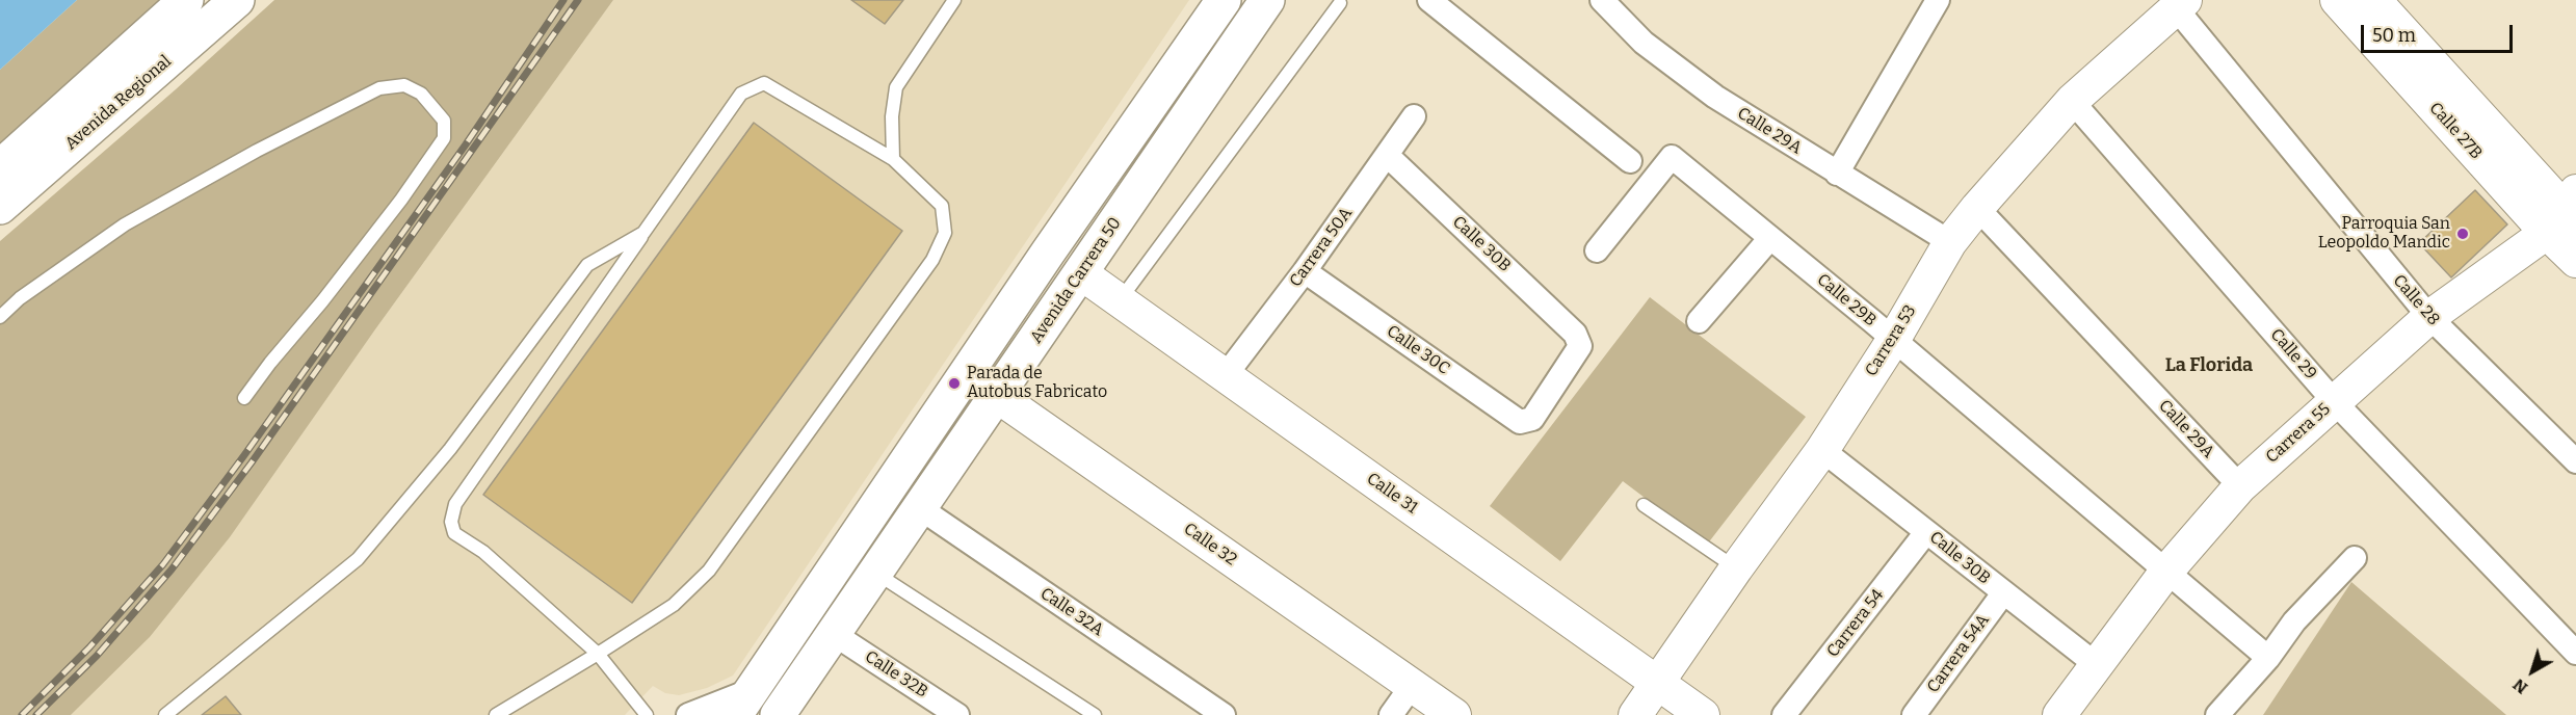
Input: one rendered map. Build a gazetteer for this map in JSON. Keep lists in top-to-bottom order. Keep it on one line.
{"streets":{"main road":["Avenida Regional","Calle 27B","Avenida Carrera 50","Carrera 53","Carrera 55","Calle 31","Calle 32"],"street":["Calle 29A","Calle 30B","Carrera 50A","Calle 29B","Calle 28","Calle 30C","Calle 29","Calle 32A","Carrera 54","Carrera 54A","Calle 32B"]},"crossings":[["Calle 29A","Carrera 53"],["Calle 29A","Carrera 55"],["Calle 27B","Carrera 55"],["Calle 30B","Carrera 50A"],["Calle 30B","Carrera 53"],["Calle 30B","Calle 30C"],["Calle 30B","Carrera 55"],["Calle 30B","Carrera 54"],["Calle 30B","Carrera 54A"],["Carrera 50A","Calle 30C"],["Carrera 50A","Calle 31"],["Avenida Carrera 50","Calle 31"],["Avenida Carrera 50","Calle 32"],["Avenida Carrera 50","Calle 32A"],["Avenida Carrera 50","Calle 32B"],["Calle 29B","Carrera 53"],["Calle 29B","Carrera 55"],["Calle 28","Carrera 53"],["Calle 28","Carrera 55"],["Carrera 53","Calle 29"],["Carrera 53","Calle 31"],["Calle 29","Carrera 55"]],"districts":["La Florida"],"places":["Parroquia San Leopoldo Mandic","Parada de Autobus Fabricato"],"scale_bar":"50 m","north":"bottom left"}
